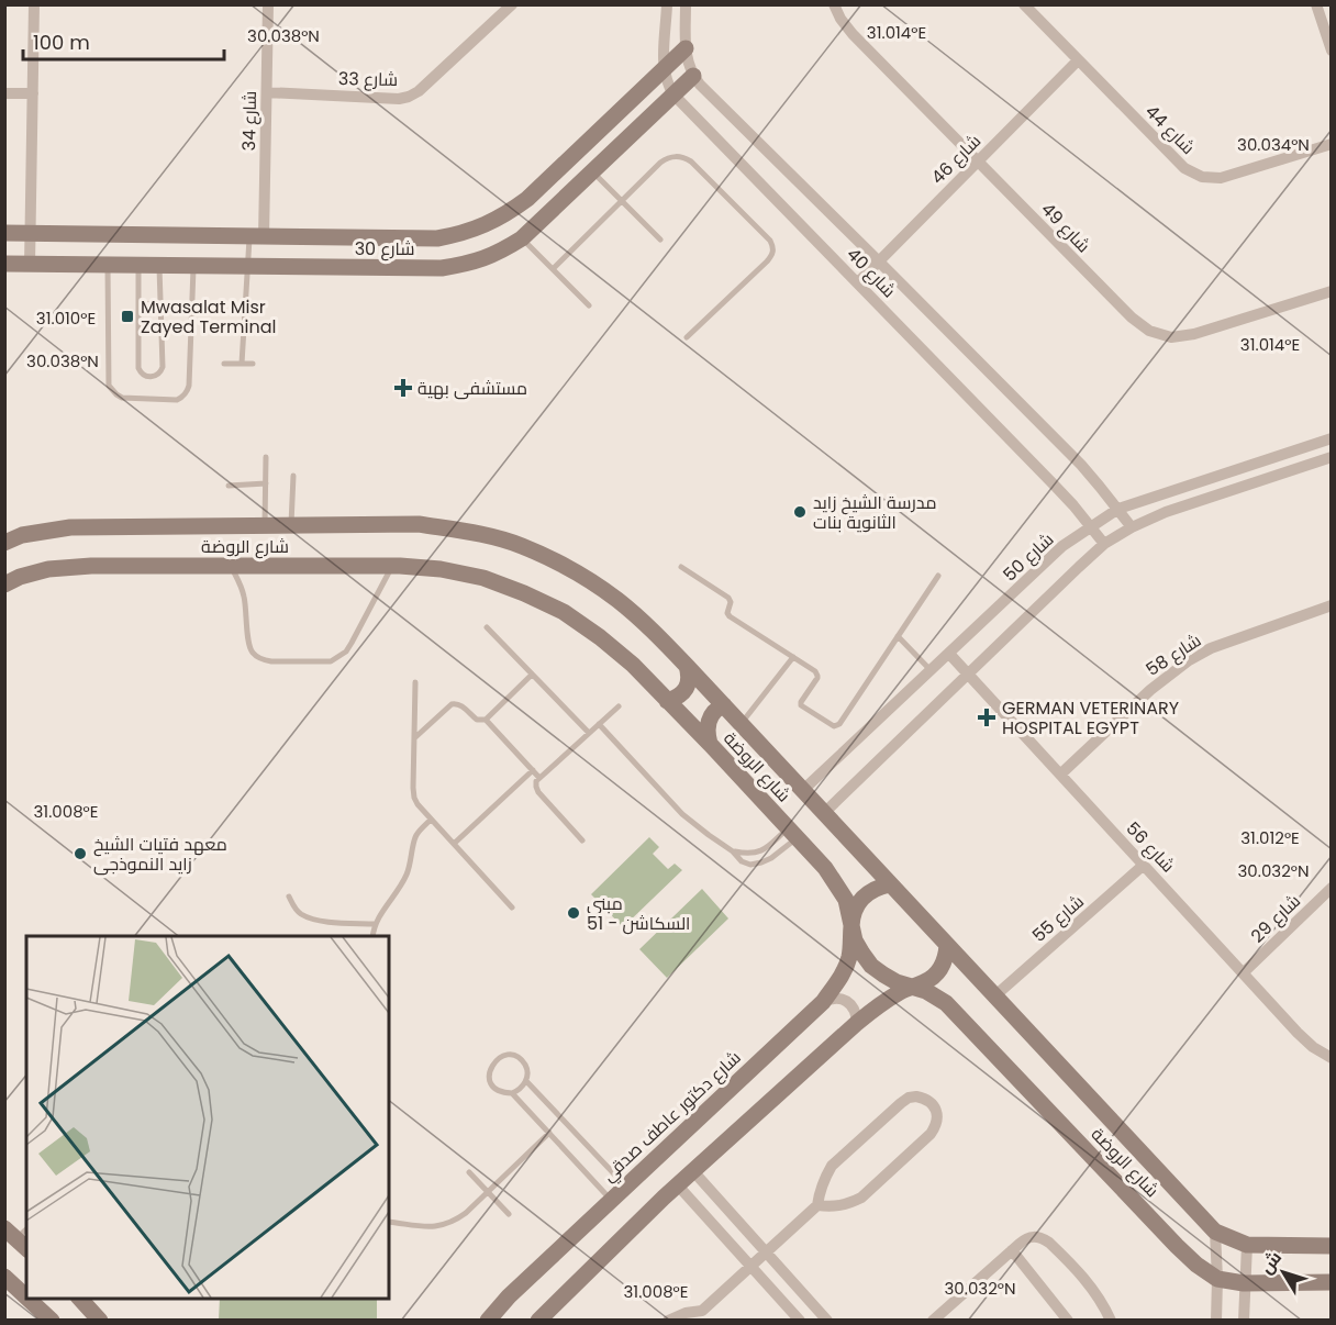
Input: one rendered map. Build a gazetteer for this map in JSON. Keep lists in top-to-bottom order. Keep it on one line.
{"streets":{"street":["شارع 33","شارع 34","شارع 44","شارع 46","شارع 49","شارع 30","شارع 40","شارع الروضة","شارع 50","شارع 58","شارع 56","شارع 55","شارع 29","شارع دكتور عاطف صدقي"]},"crossings":[["شارع 33","شارع 34"],["شارع 34","شارع 30"],["شارع 44","شارع 46"],["شارع 46","شارع 49"],["شارع 46","شارع 40"],["شارع 30","شارع 40"],["شارع 40","شارع 50"],["شارع الروضة","شارع 50"],["شارع الروضة","شارع 55"],["شارع الروضة","شارع دكتور عاطف صدقي"],["شارع 50","شارع 56"],["شارع 58","شارع 56"],["شارع 56","شارع 55"],["شارع 56","شارع 29"]],"places":{"transit":["Mwasalat Misr Zayed Terminal"],"health":["مستشفى بهية","GERMAN VETERINARY HOSPITAL EGYPT"],"other":["مدرسة الشيخ زايد الثانوية بنات","معهد فتيات الشيخ زايد النموذجى","مبنى السكاشن - 51"]},"scale_bar":"100 m","north":"top left","coordinates":["31.014°E","30.038°N","30.034°N","31.010°E","31.008°E","31.012°E","30.032°N"]}
